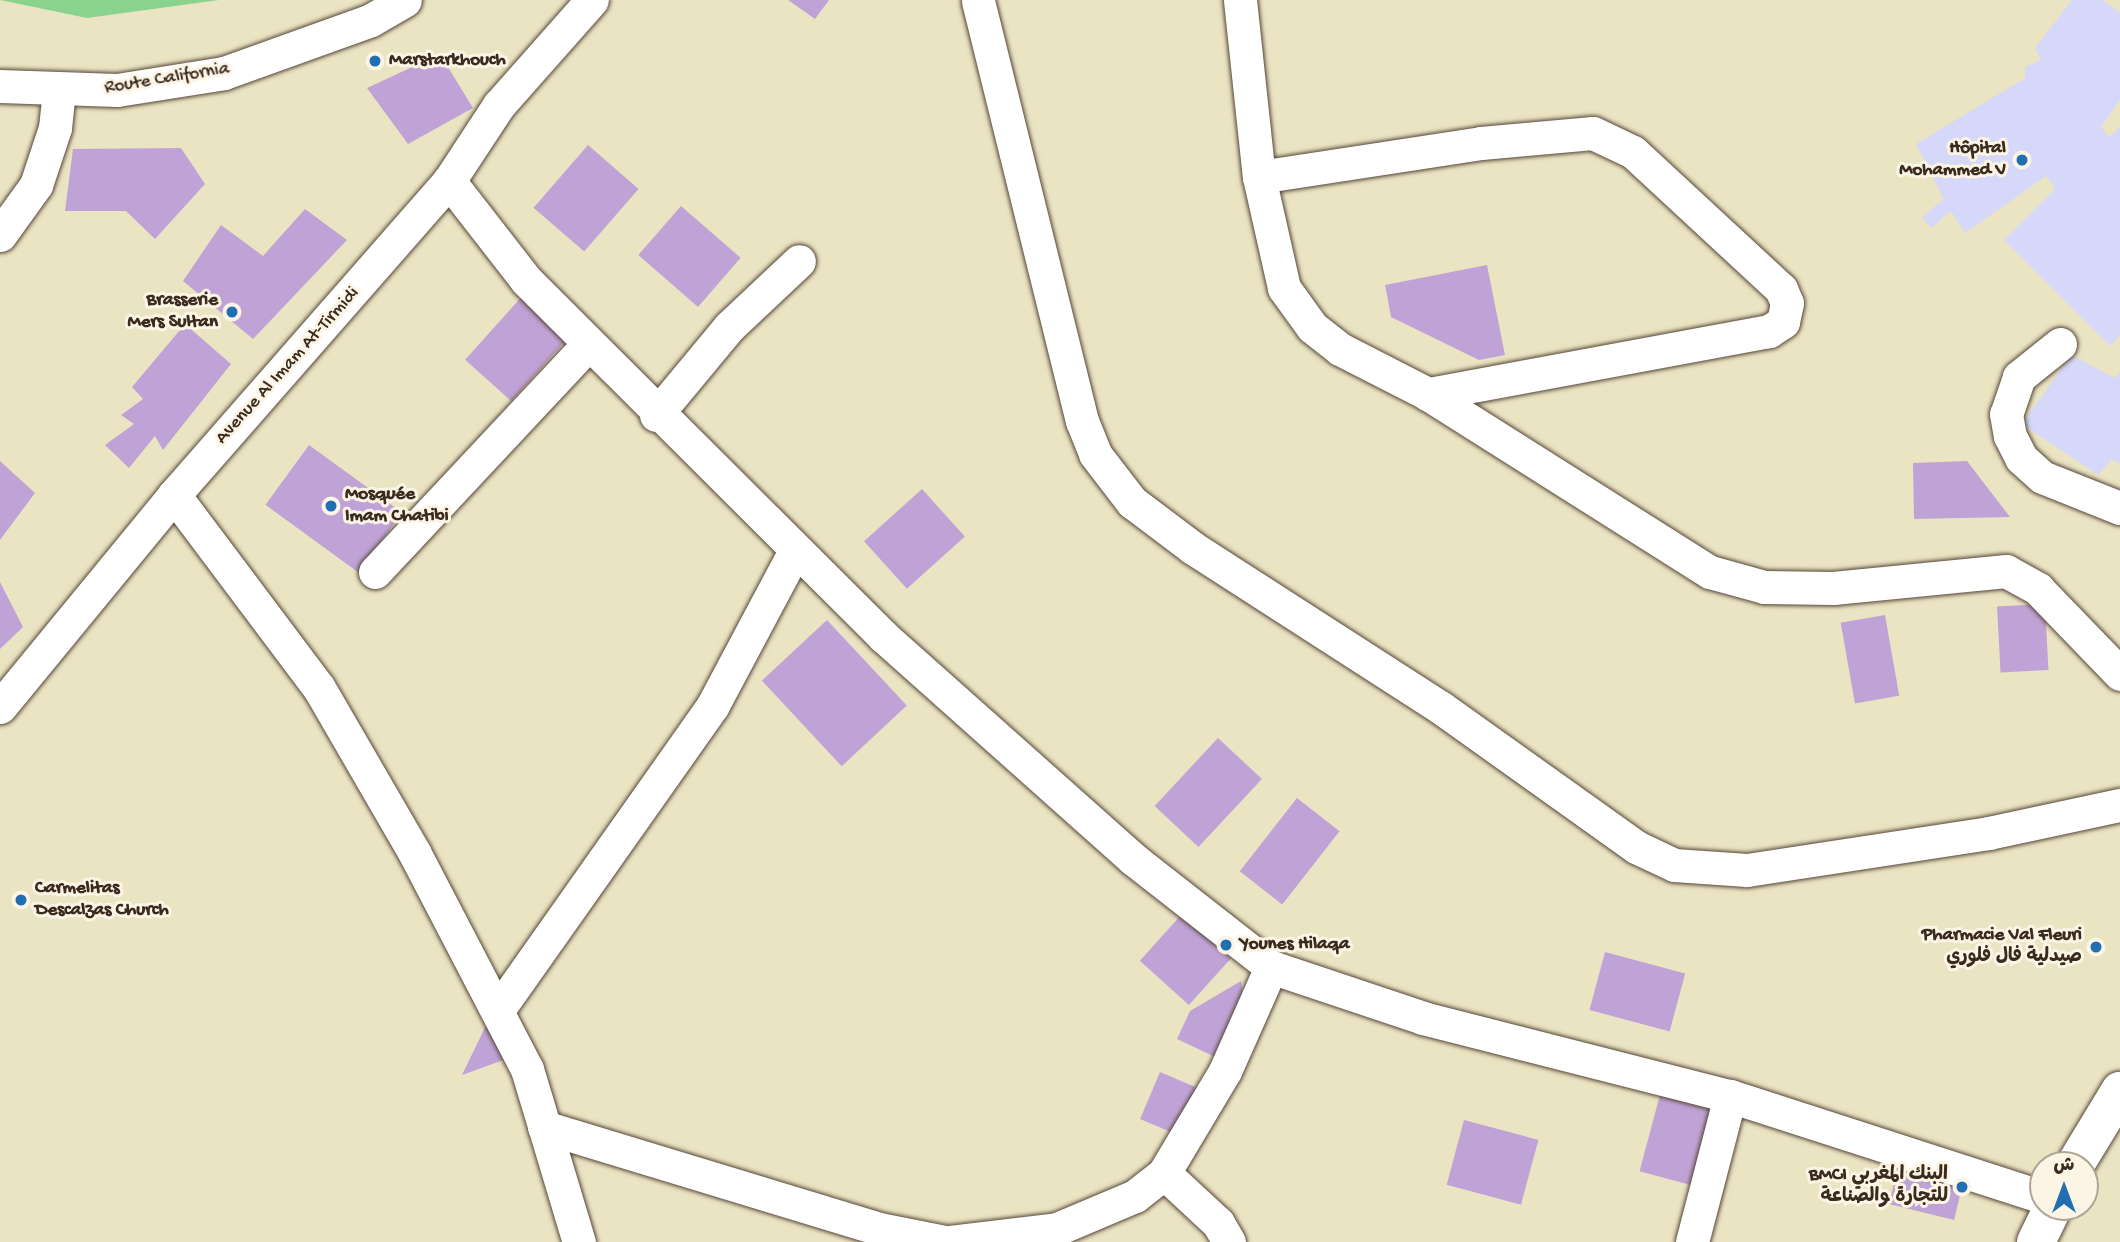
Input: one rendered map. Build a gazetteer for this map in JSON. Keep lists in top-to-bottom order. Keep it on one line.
{"streets":{"street":["Route California","Avenue Al Imam At-Tirmidi"]},"places":["Marstarkhouch","Hôpital Mohammed V","Brasserie Mers Sultan","Mosquée Imam Chatibi","Carmelitas Descalzas Church","Younes Hilaqa","Pharmacie Val Fleuri صيدلية فال فلوري","BMCI البنك المغربي للتجارة والصناعة"],"north":"top"}
